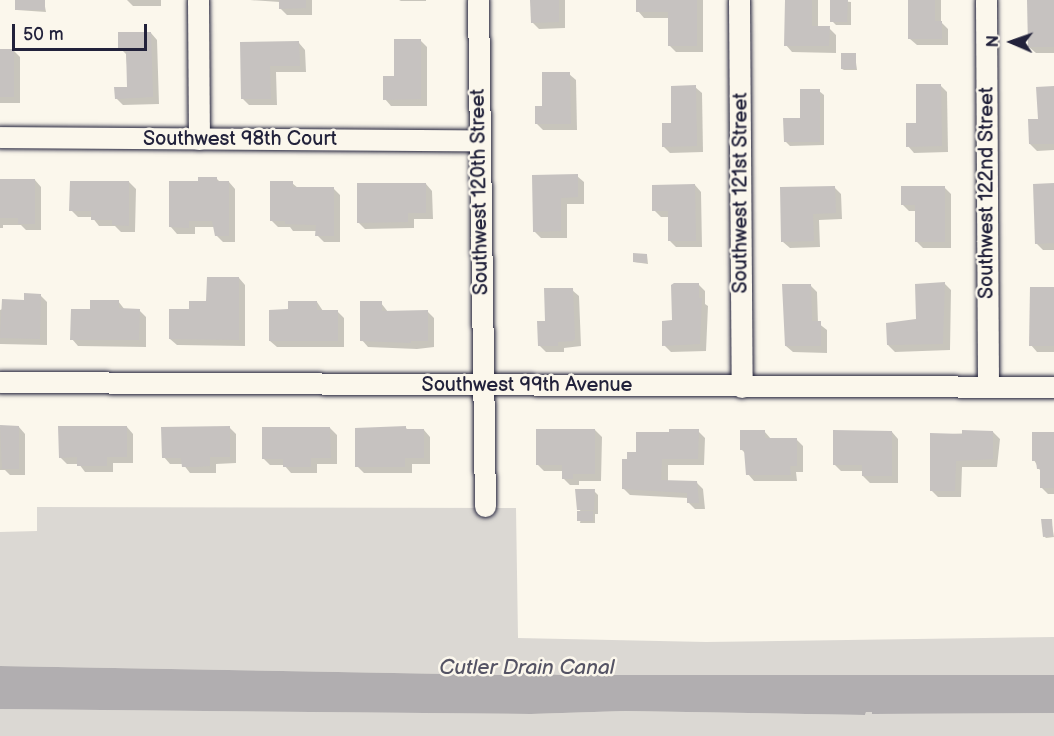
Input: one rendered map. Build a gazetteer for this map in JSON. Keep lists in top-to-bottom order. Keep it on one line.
{"streets":{"street":["Southwest 98th Court","Southwest 120th Street","Southwest 121st Street","Southwest 122nd Street","Southwest 99th Avenue"]},"crossings":[["Southwest 98th Court","Southwest 120th Street"],["Southwest 120th Street","Southwest 99th Avenue"],["Southwest 121st Street","Southwest 99th Avenue"],["Southwest 122nd Street","Southwest 99th Avenue"]],"water":["Cutler Drain Canal"],"scale_bar":"50 m","north":"left"}
